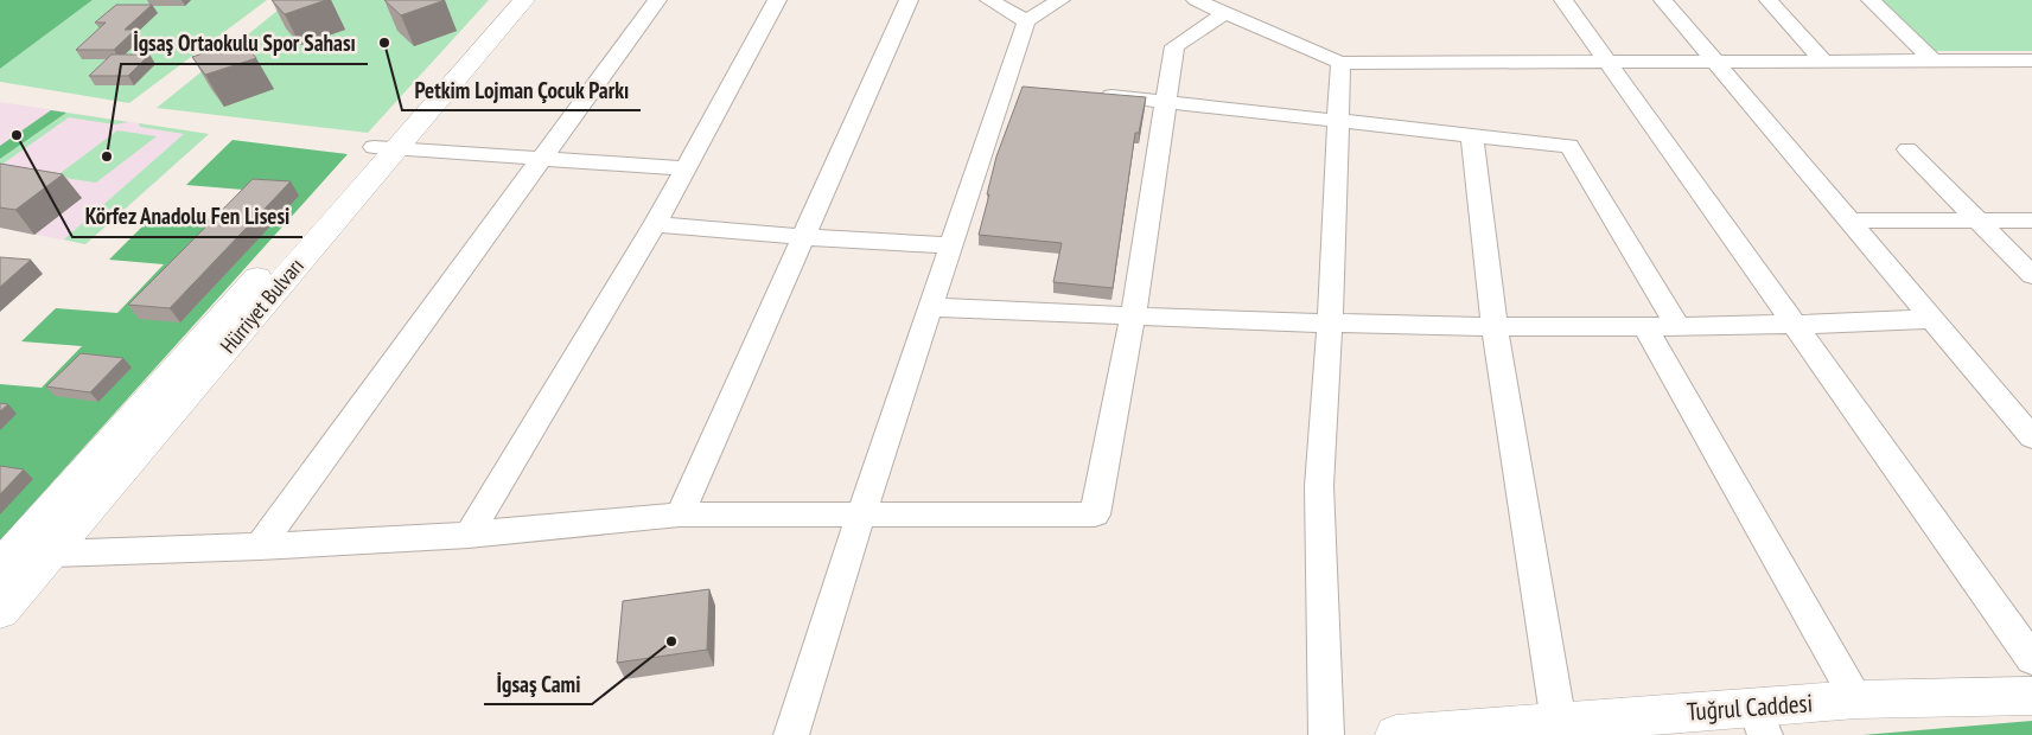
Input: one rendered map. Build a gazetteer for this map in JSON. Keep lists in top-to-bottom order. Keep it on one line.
{"streets":{"main road":["Hürriyet Bulvarı","Tuğrul Caddesi"]},"places":["Petkim Lojman Çocuk Parkı","Körfez Anadolu Fen Lisesi","İgsaş Ortaokulu Spor Sahası","İgsaş Cami"]}
